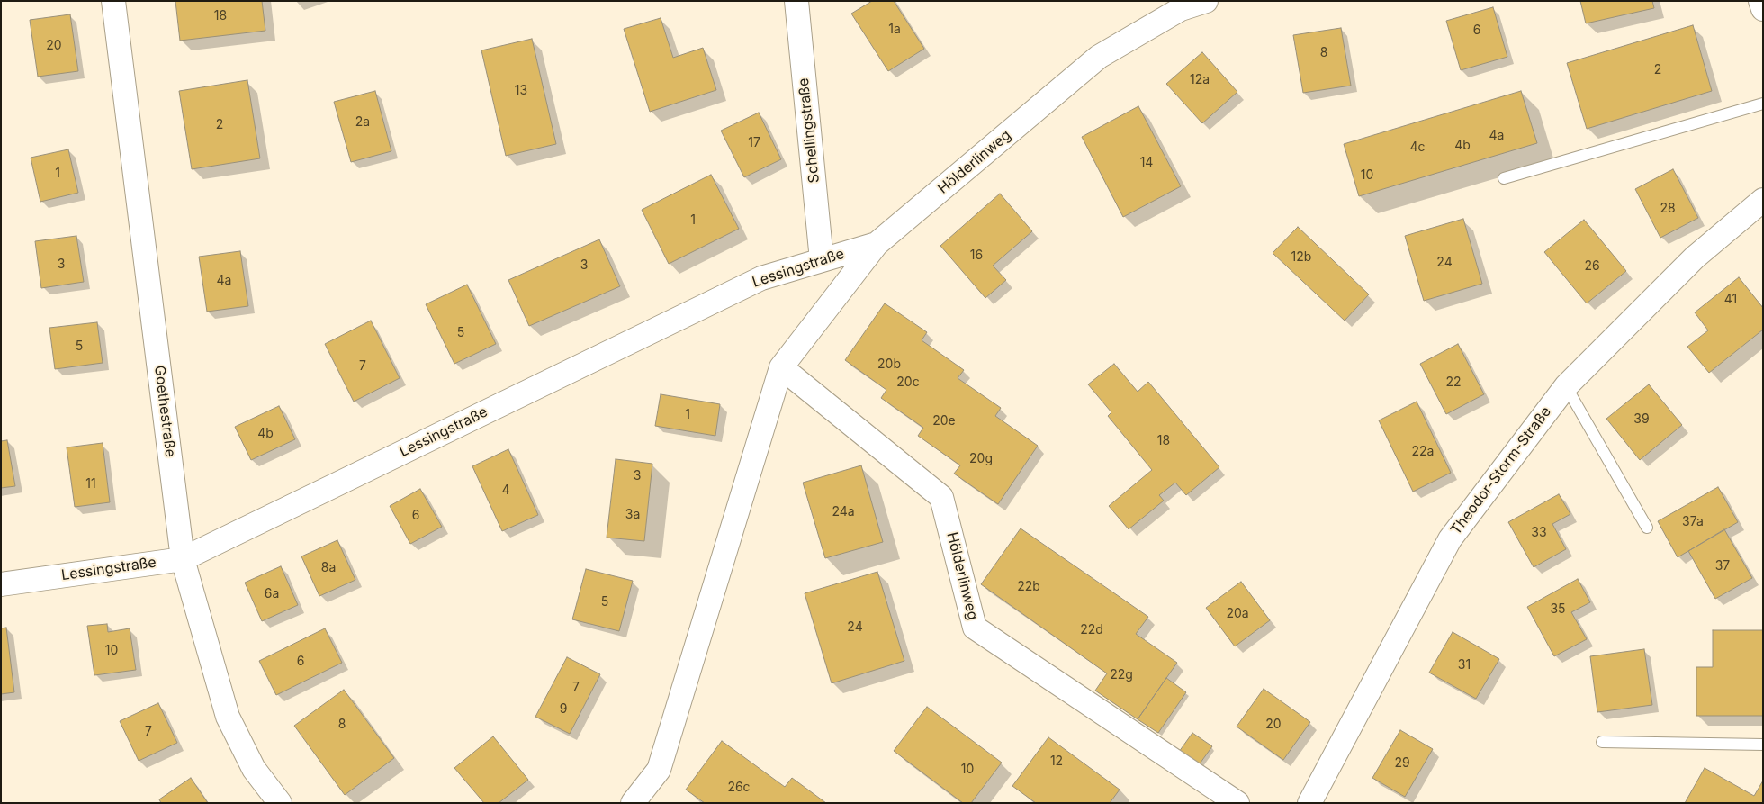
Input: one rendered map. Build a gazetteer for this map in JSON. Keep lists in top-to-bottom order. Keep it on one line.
{"streets":{"street":["Schellingstraße","Hölderlinweg","Lessingstraße","Goethestraße","Theodor-Storm-Straße"]},"crossings":[["Schellingstraße","Lessingstraße"],["Hölderlinweg","Lessingstraße"],["Lessingstraße","Goethestraße"]],"house_numbers":["18","1a","6","20","8","2","12a","13","2a","2","4a","17","4b","4c","14","1","10","28","1","16","12b","24","3","3","26","4a","41","5","5","20b","7","20c","22","1","39","20e","4b","18","22a","20g","3","11","4","24a","3a","6","37a","33","37","8a","22b","6a","5","35","20a","24","22d","10","6","31","22g","7","9","8","20","7","12","29","10","26c"]}
